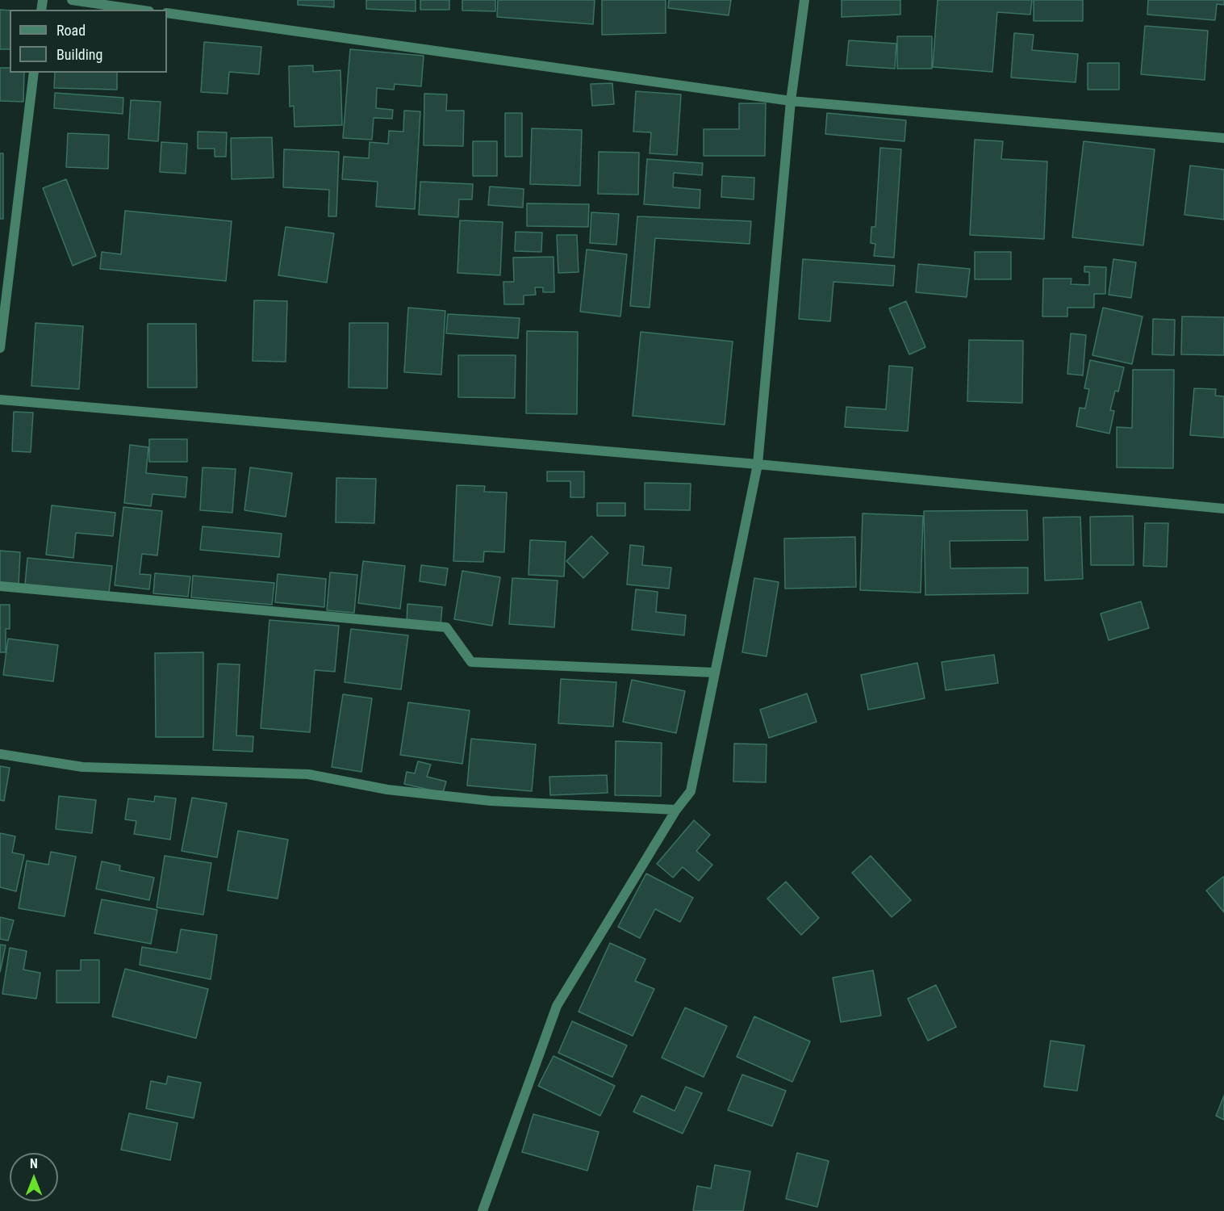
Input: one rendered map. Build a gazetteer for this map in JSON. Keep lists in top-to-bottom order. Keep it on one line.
{"legend":["Road","Building"],"north":"top"}
